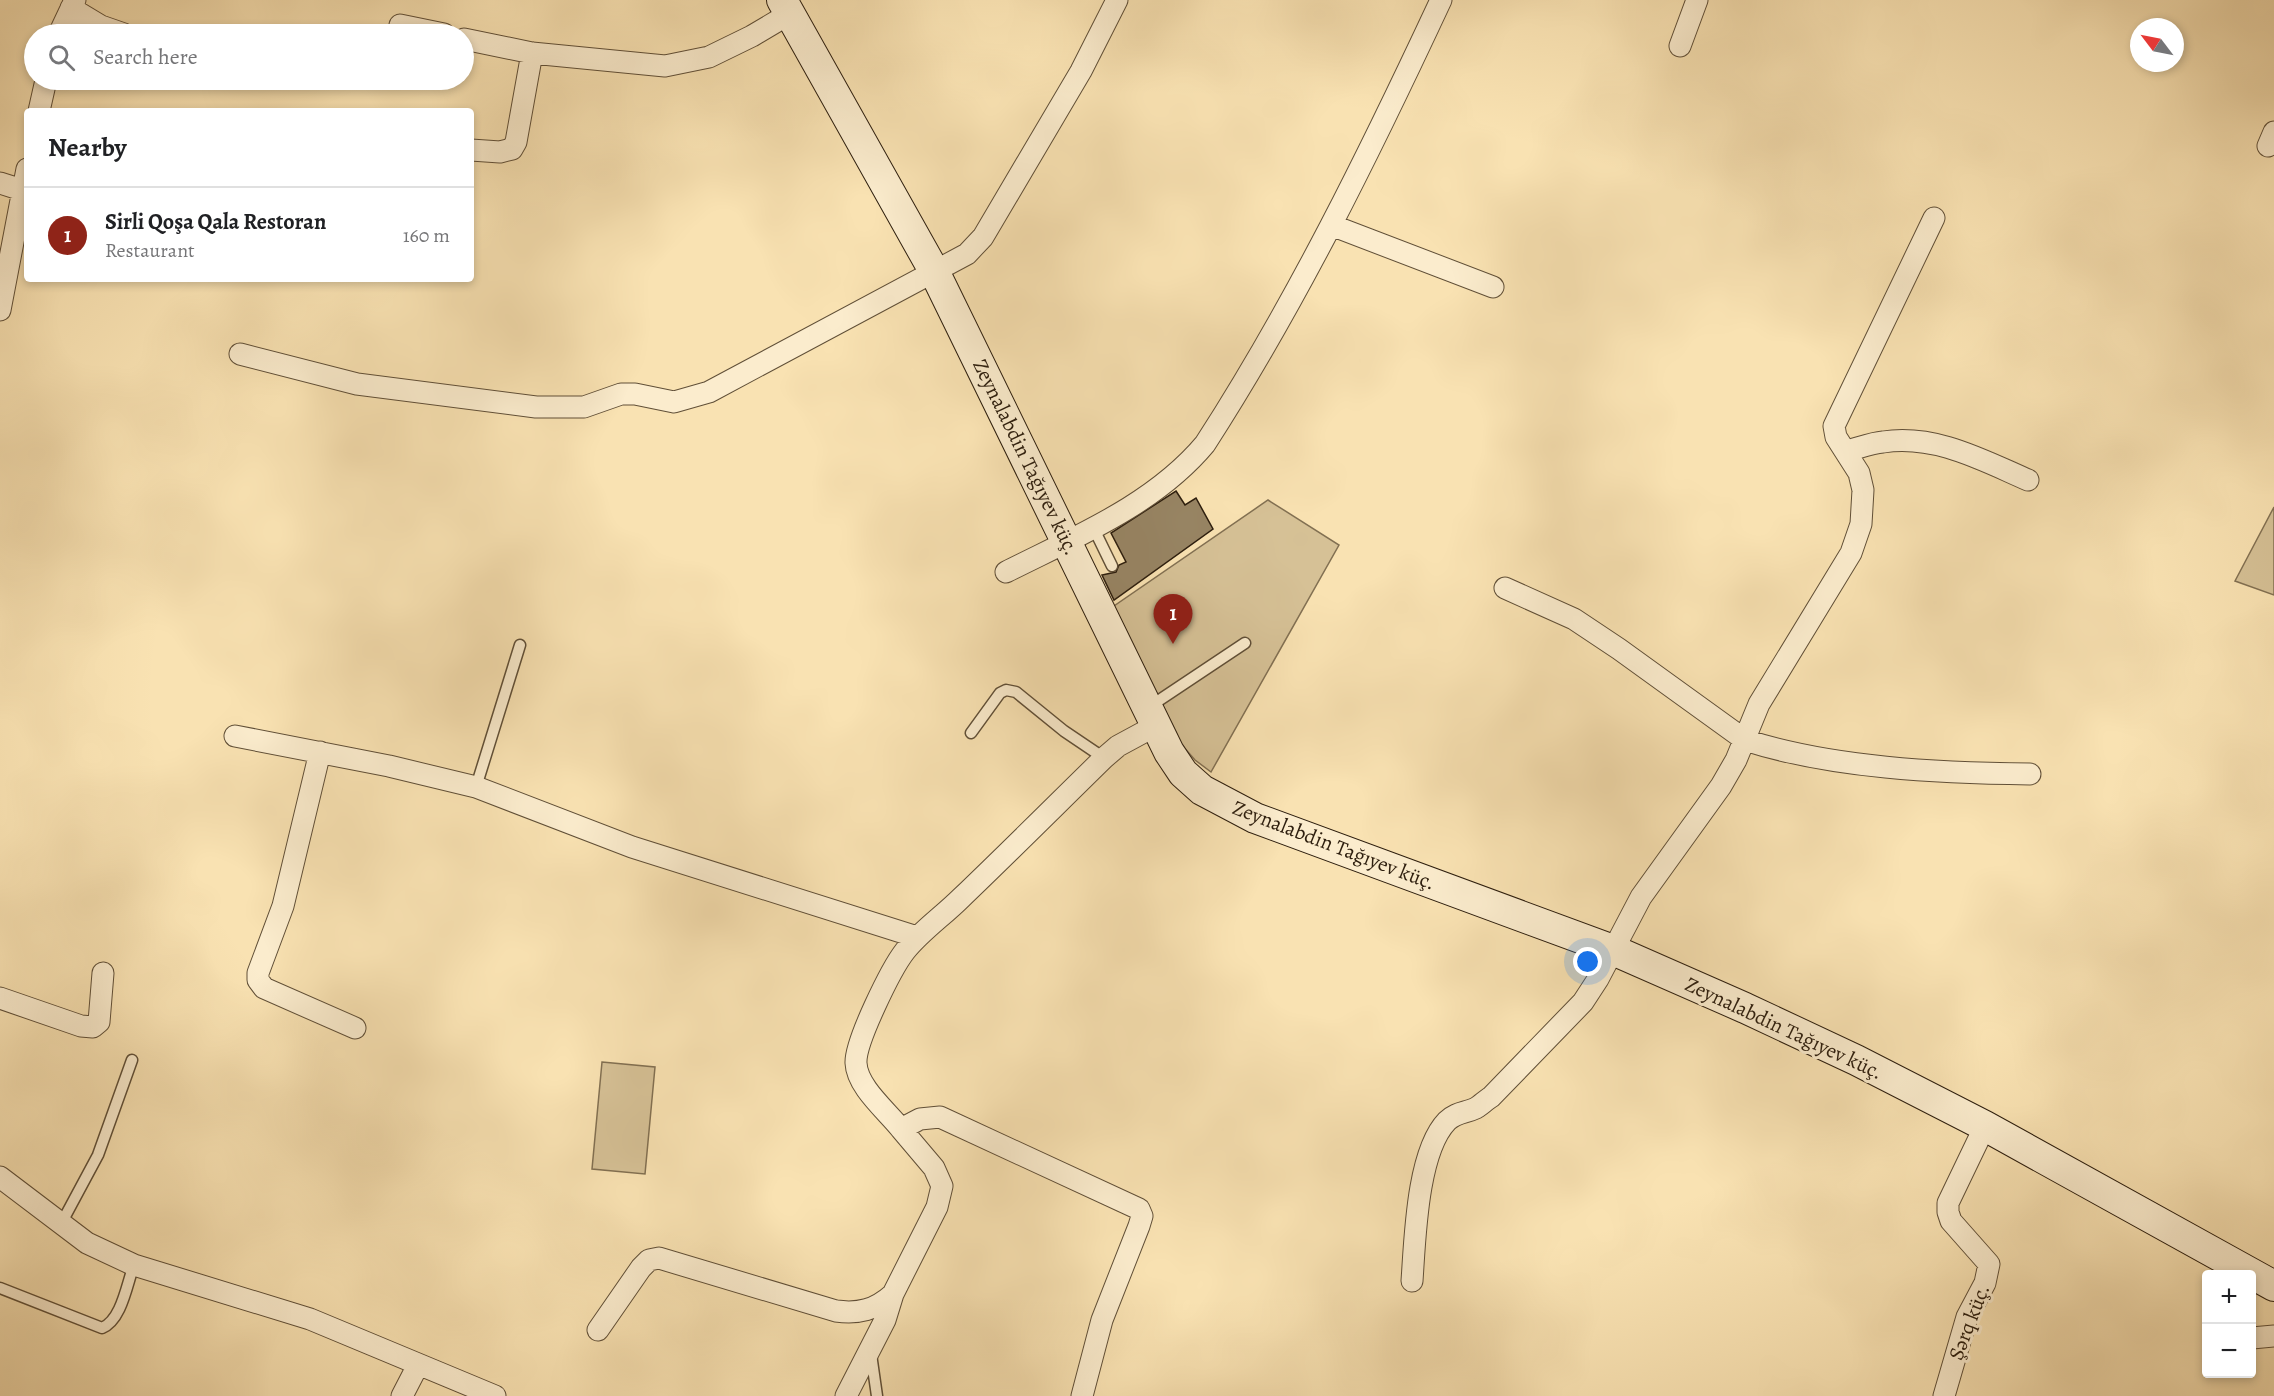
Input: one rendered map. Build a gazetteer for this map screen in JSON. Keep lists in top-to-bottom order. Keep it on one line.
{"streets":{"street":["Zeynalabdin Tağıyev küç.","Şərq küç."]},"crossings":[["Zeynalabdin Tağıyev küç.","Şərq küç."]],"north":"top left","page":{"search":"Search here","heading":"Nearby","list":[{"mark":"1","name":"Sirli Qoşa Qala Restoran","note":"Restaurant","value":"160 m"}],"pins":"1","map_buttons":["+","−"]}}
